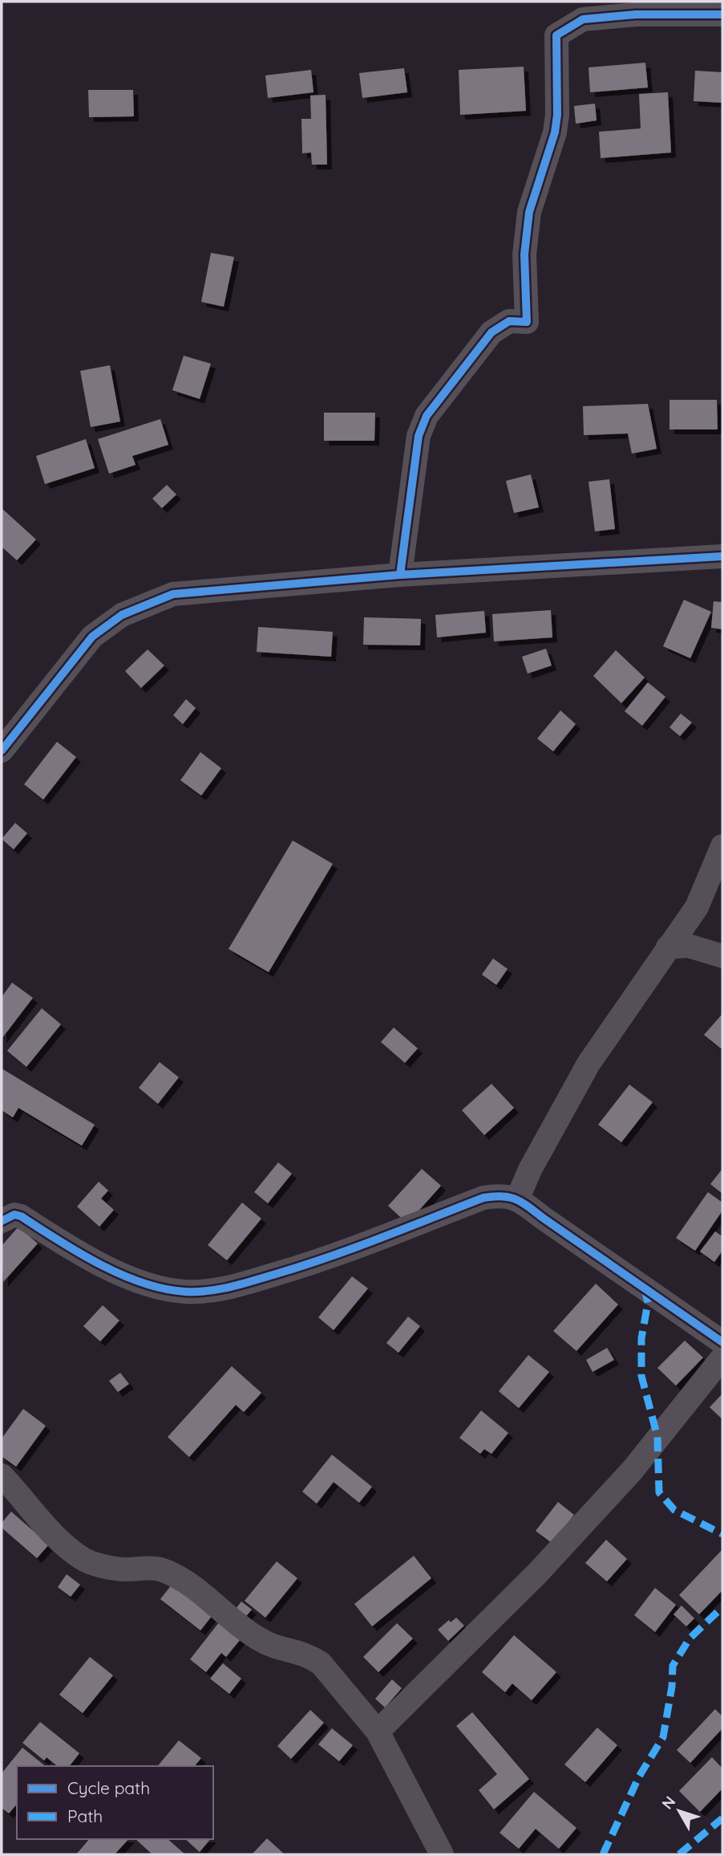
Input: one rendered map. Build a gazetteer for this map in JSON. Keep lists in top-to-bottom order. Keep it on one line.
{"legend":["Cycle path","Path"],"north":"top left"}
